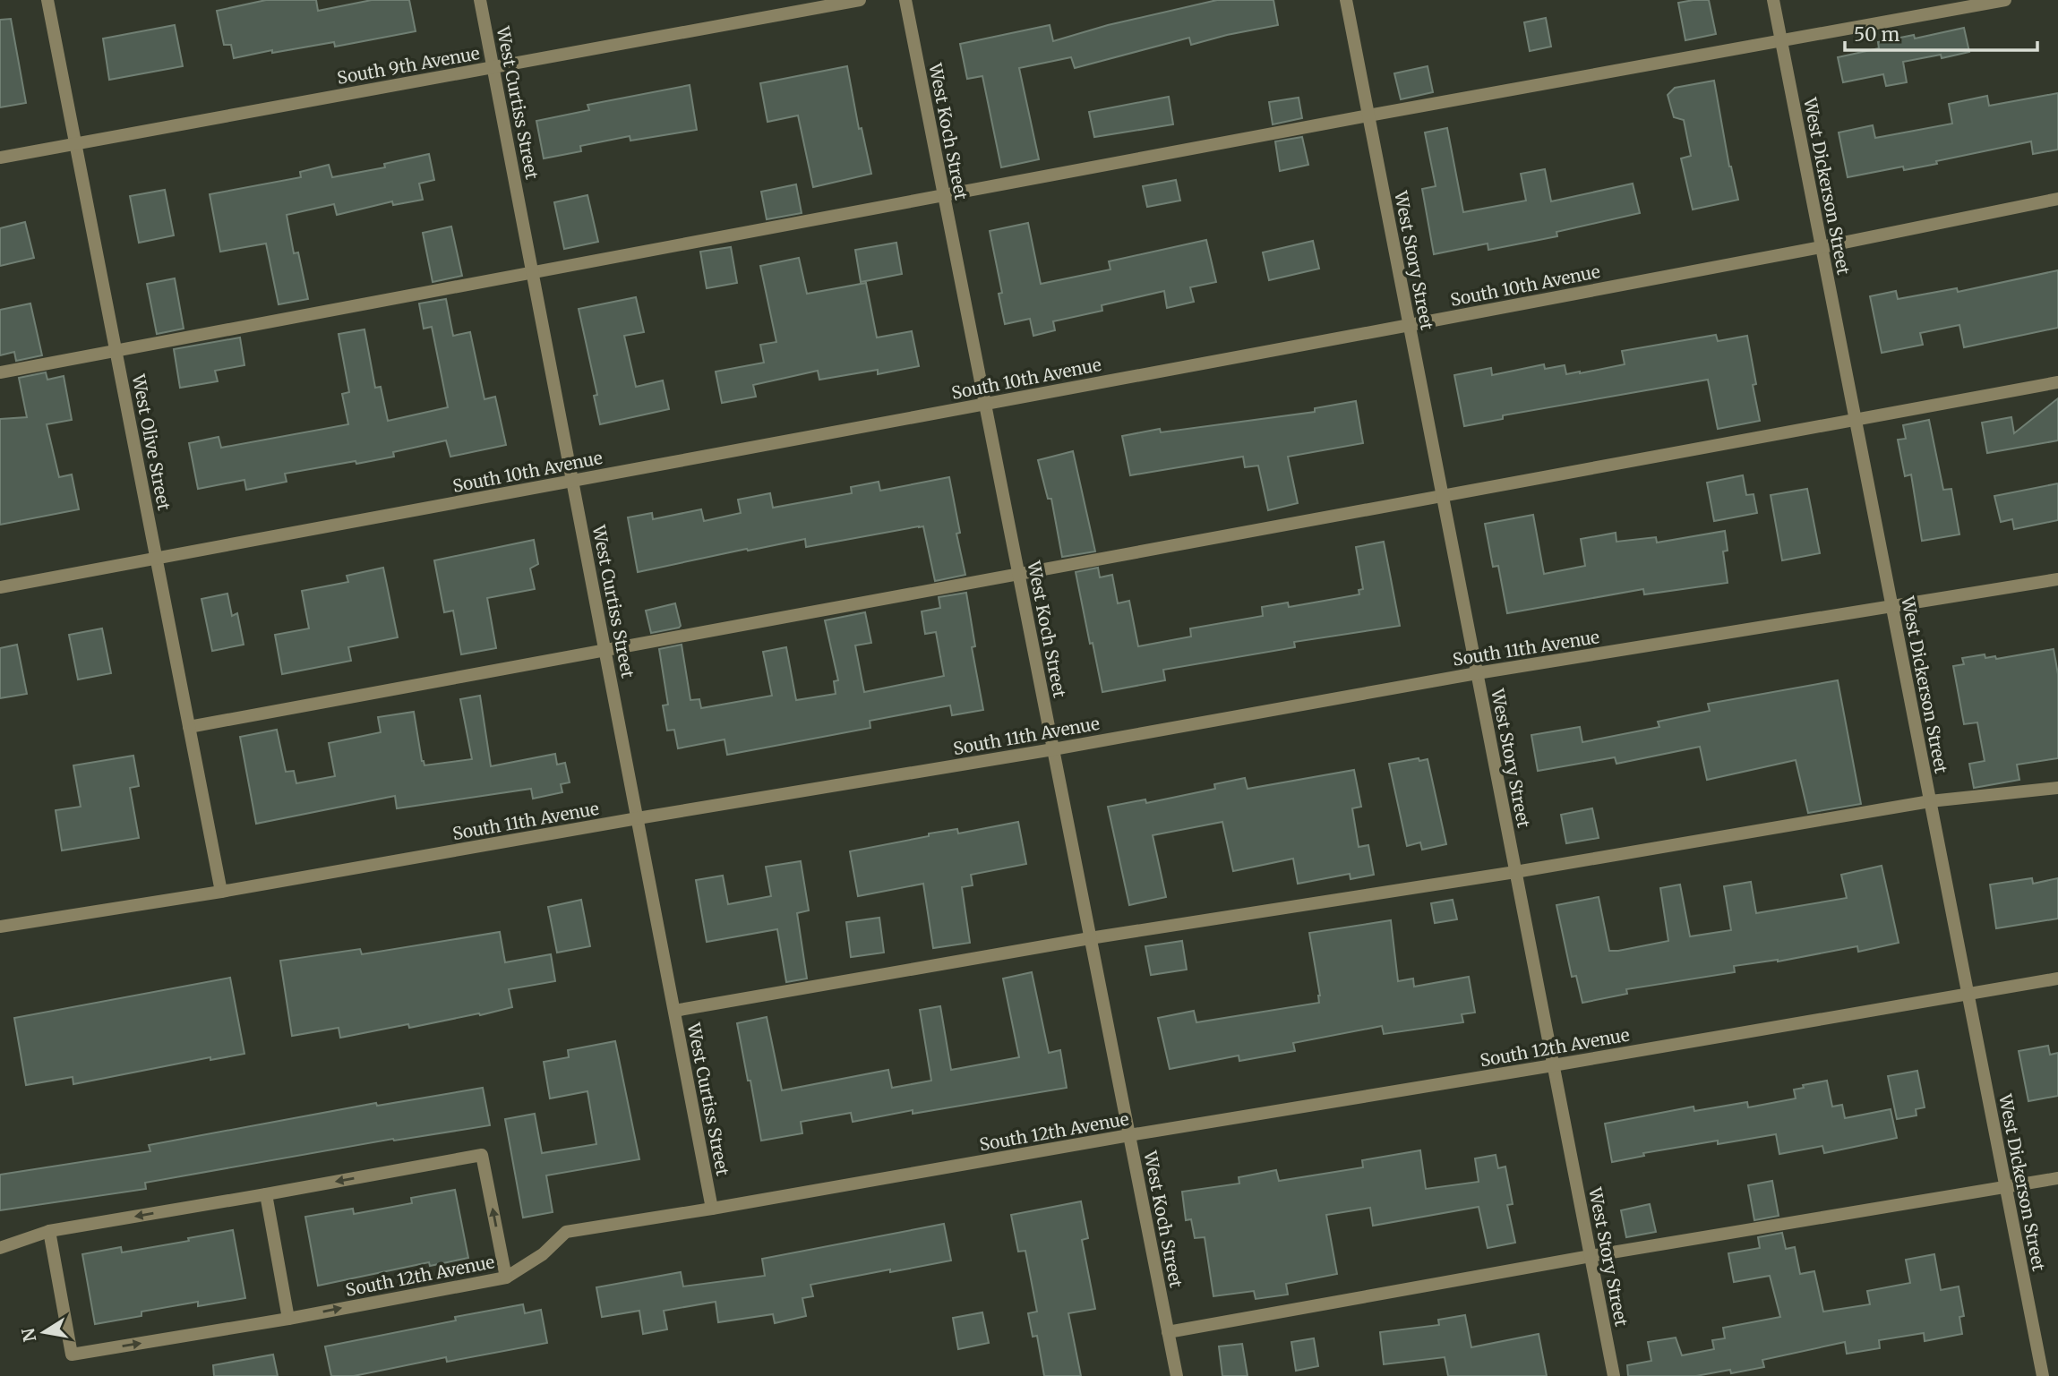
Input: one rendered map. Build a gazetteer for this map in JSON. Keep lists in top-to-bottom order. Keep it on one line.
{"streets":{"street":["South 9th Avenue","West Curtiss Street","West Koch Street","West Dickerson Street","West Story Street","South 10th Avenue","West Olive Street","South 11th Avenue","South 12th Avenue"]},"crossings":[["South 9th Avenue","West Curtiss Street"],["South 9th Avenue","West Olive Street"],["West Curtiss Street","South 10th Avenue"],["West Curtiss Street","South 11th Avenue"],["West Curtiss Street","South 12th Avenue"],["West Koch Street","South 10th Avenue"],["West Koch Street","South 11th Avenue"],["West Koch Street","South 12th Avenue"],["West Dickerson Street","South 10th Avenue"],["West Dickerson Street","South 11th Avenue"],["West Dickerson Street","South 12th Avenue"],["West Story Street","South 10th Avenue"],["West Story Street","South 11th Avenue"],["West Story Street","South 12th Avenue"],["South 10th Avenue","West Olive Street"],["West Olive Street","South 11th Avenue"]],"scale_bar":"50 m","north":"left"}
